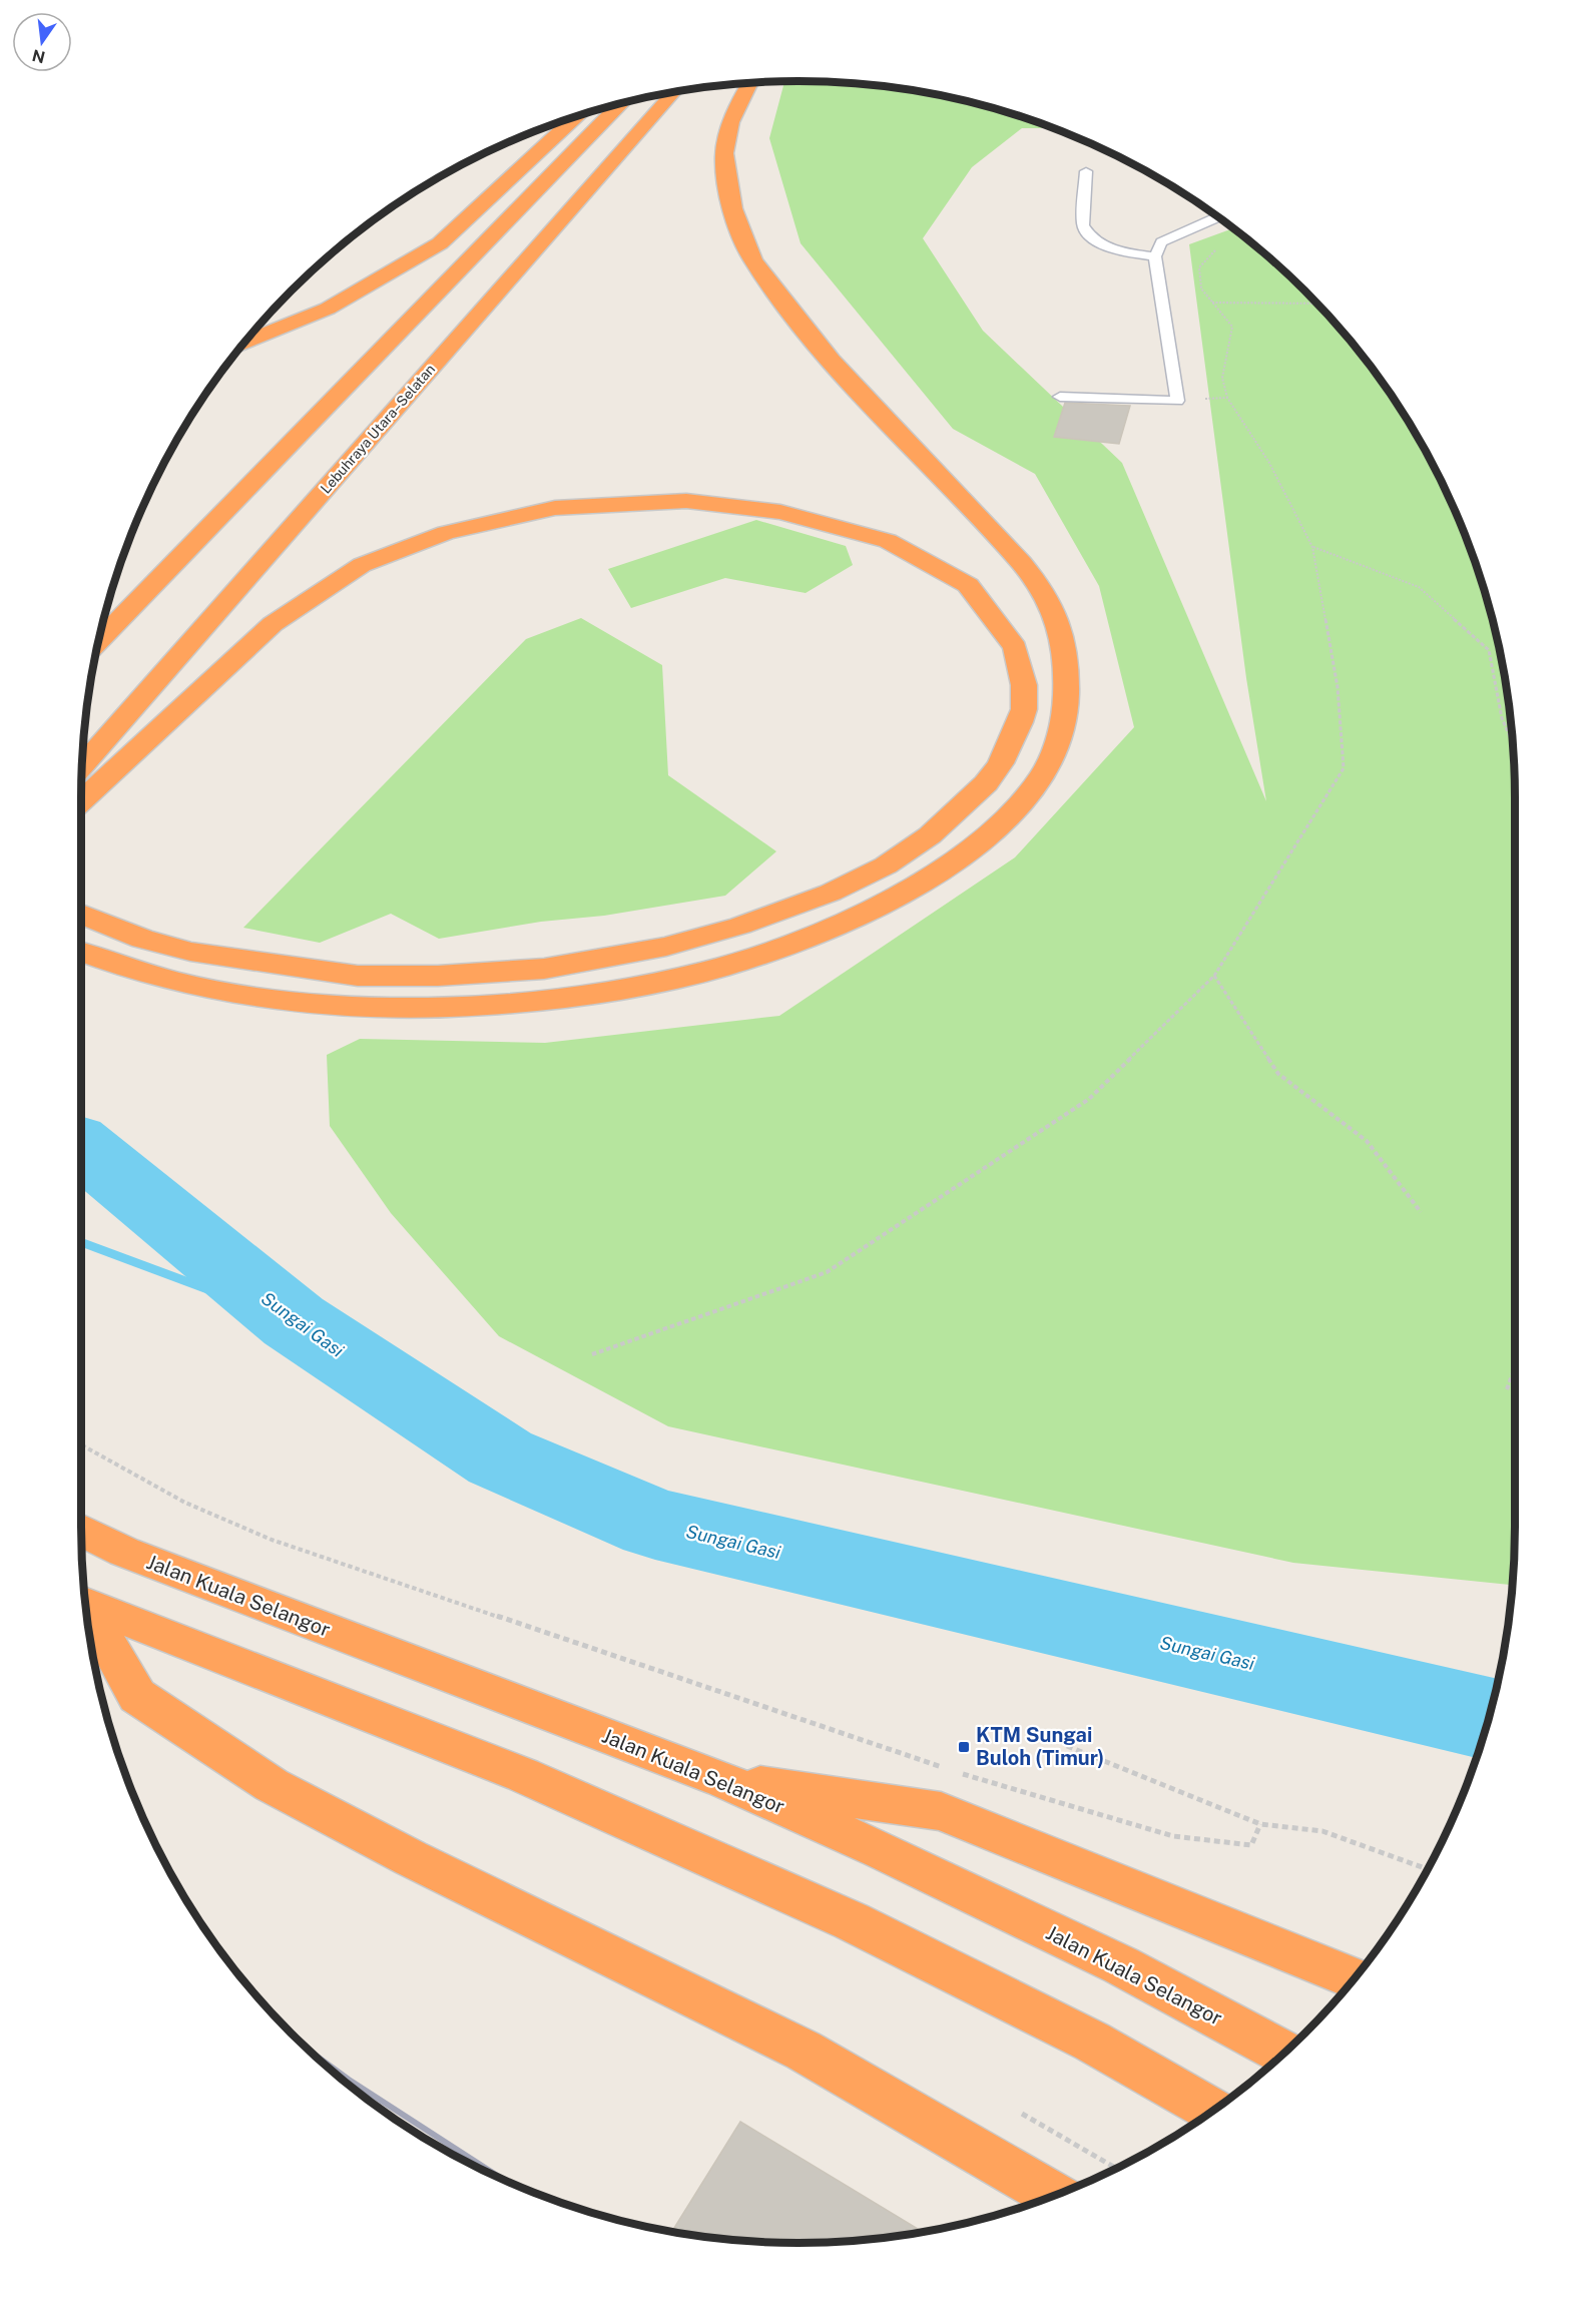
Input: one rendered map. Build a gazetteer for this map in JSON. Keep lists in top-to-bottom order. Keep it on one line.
{"streets":{"highway":["Lebuhraya Utara–Selatan","Jalan Kuala Selangor"]},"water":["Sungai Gasi"],"places":{"transit":["KTM Sungai Buloh (Timur)"]},"north":"bottom"}
